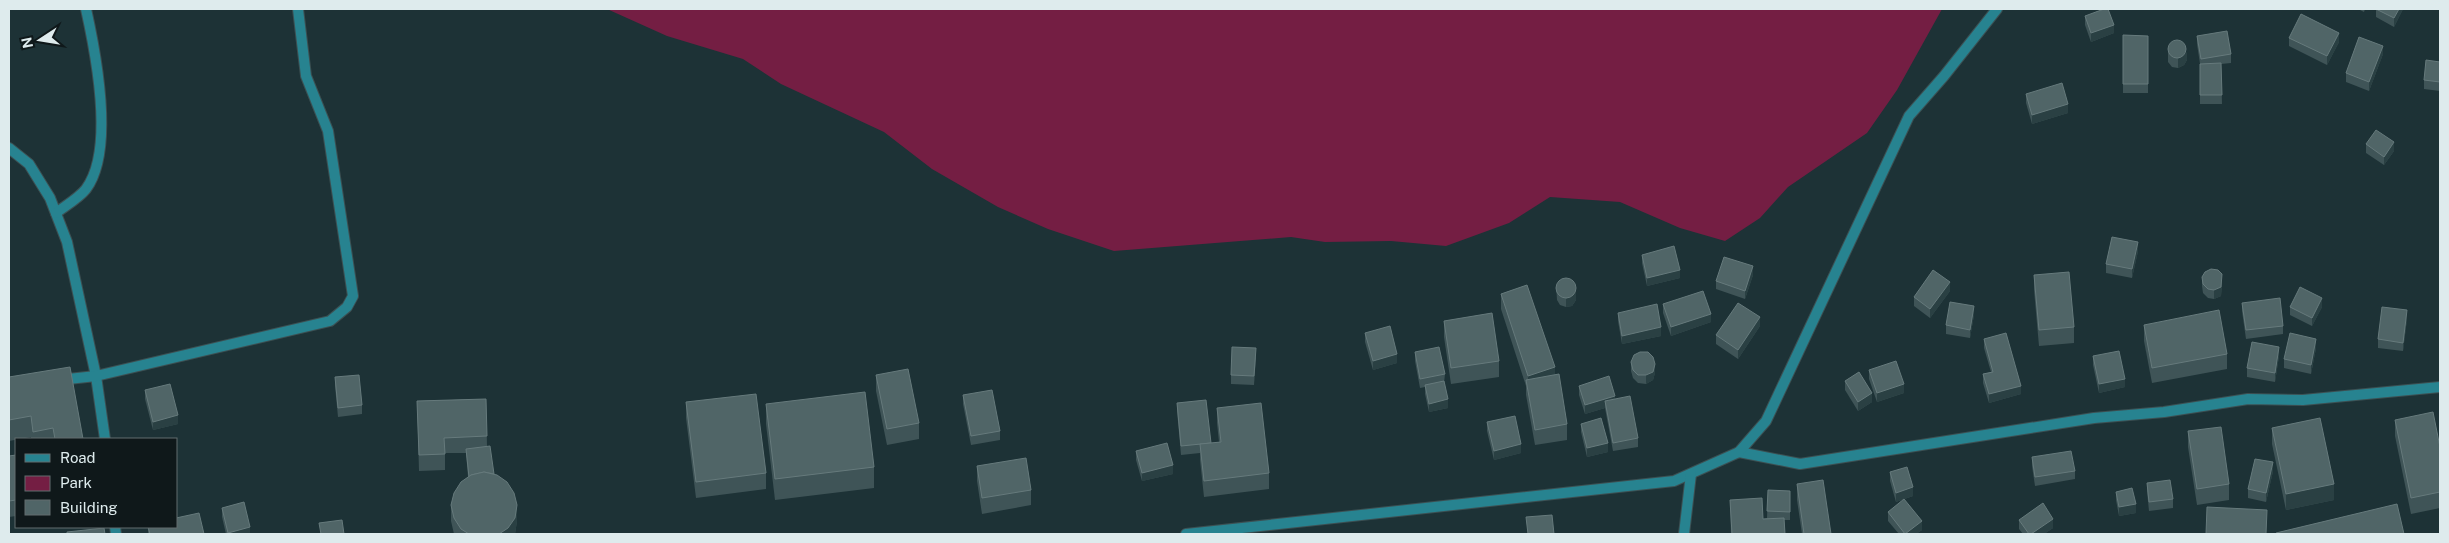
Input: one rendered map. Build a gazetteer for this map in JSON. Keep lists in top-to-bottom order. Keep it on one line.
{"legend":["Road","Park","Building"],"north":"left"}
